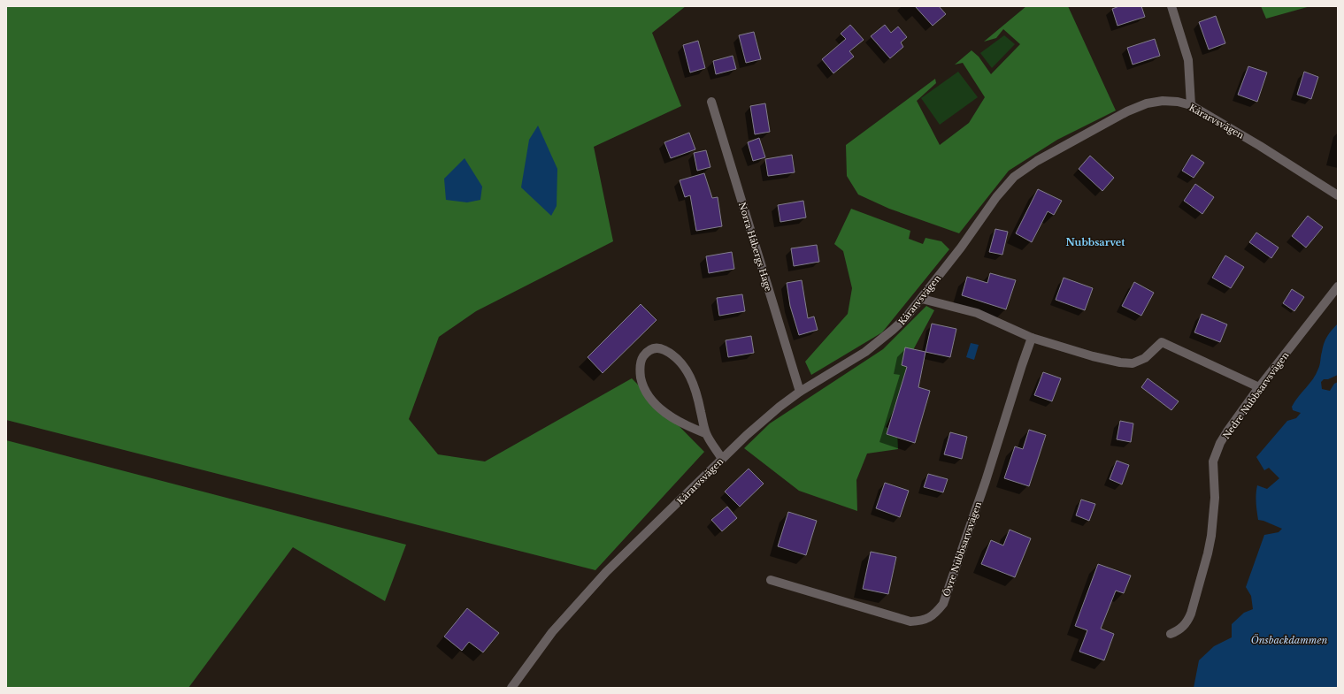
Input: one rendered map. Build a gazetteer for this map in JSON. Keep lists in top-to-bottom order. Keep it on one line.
{"streets":{"street":["Kårarvsvägen","Norra Håbergs Hage","Nedre Nubbsarvsvägen","Övre Nubbsarvsvägen"]},"crossings":[["Kårarvsvägen","Norra Håbergs Hage"]],"districts":["Nubbsarvet"],"water":["Önsbackdammen"]}
